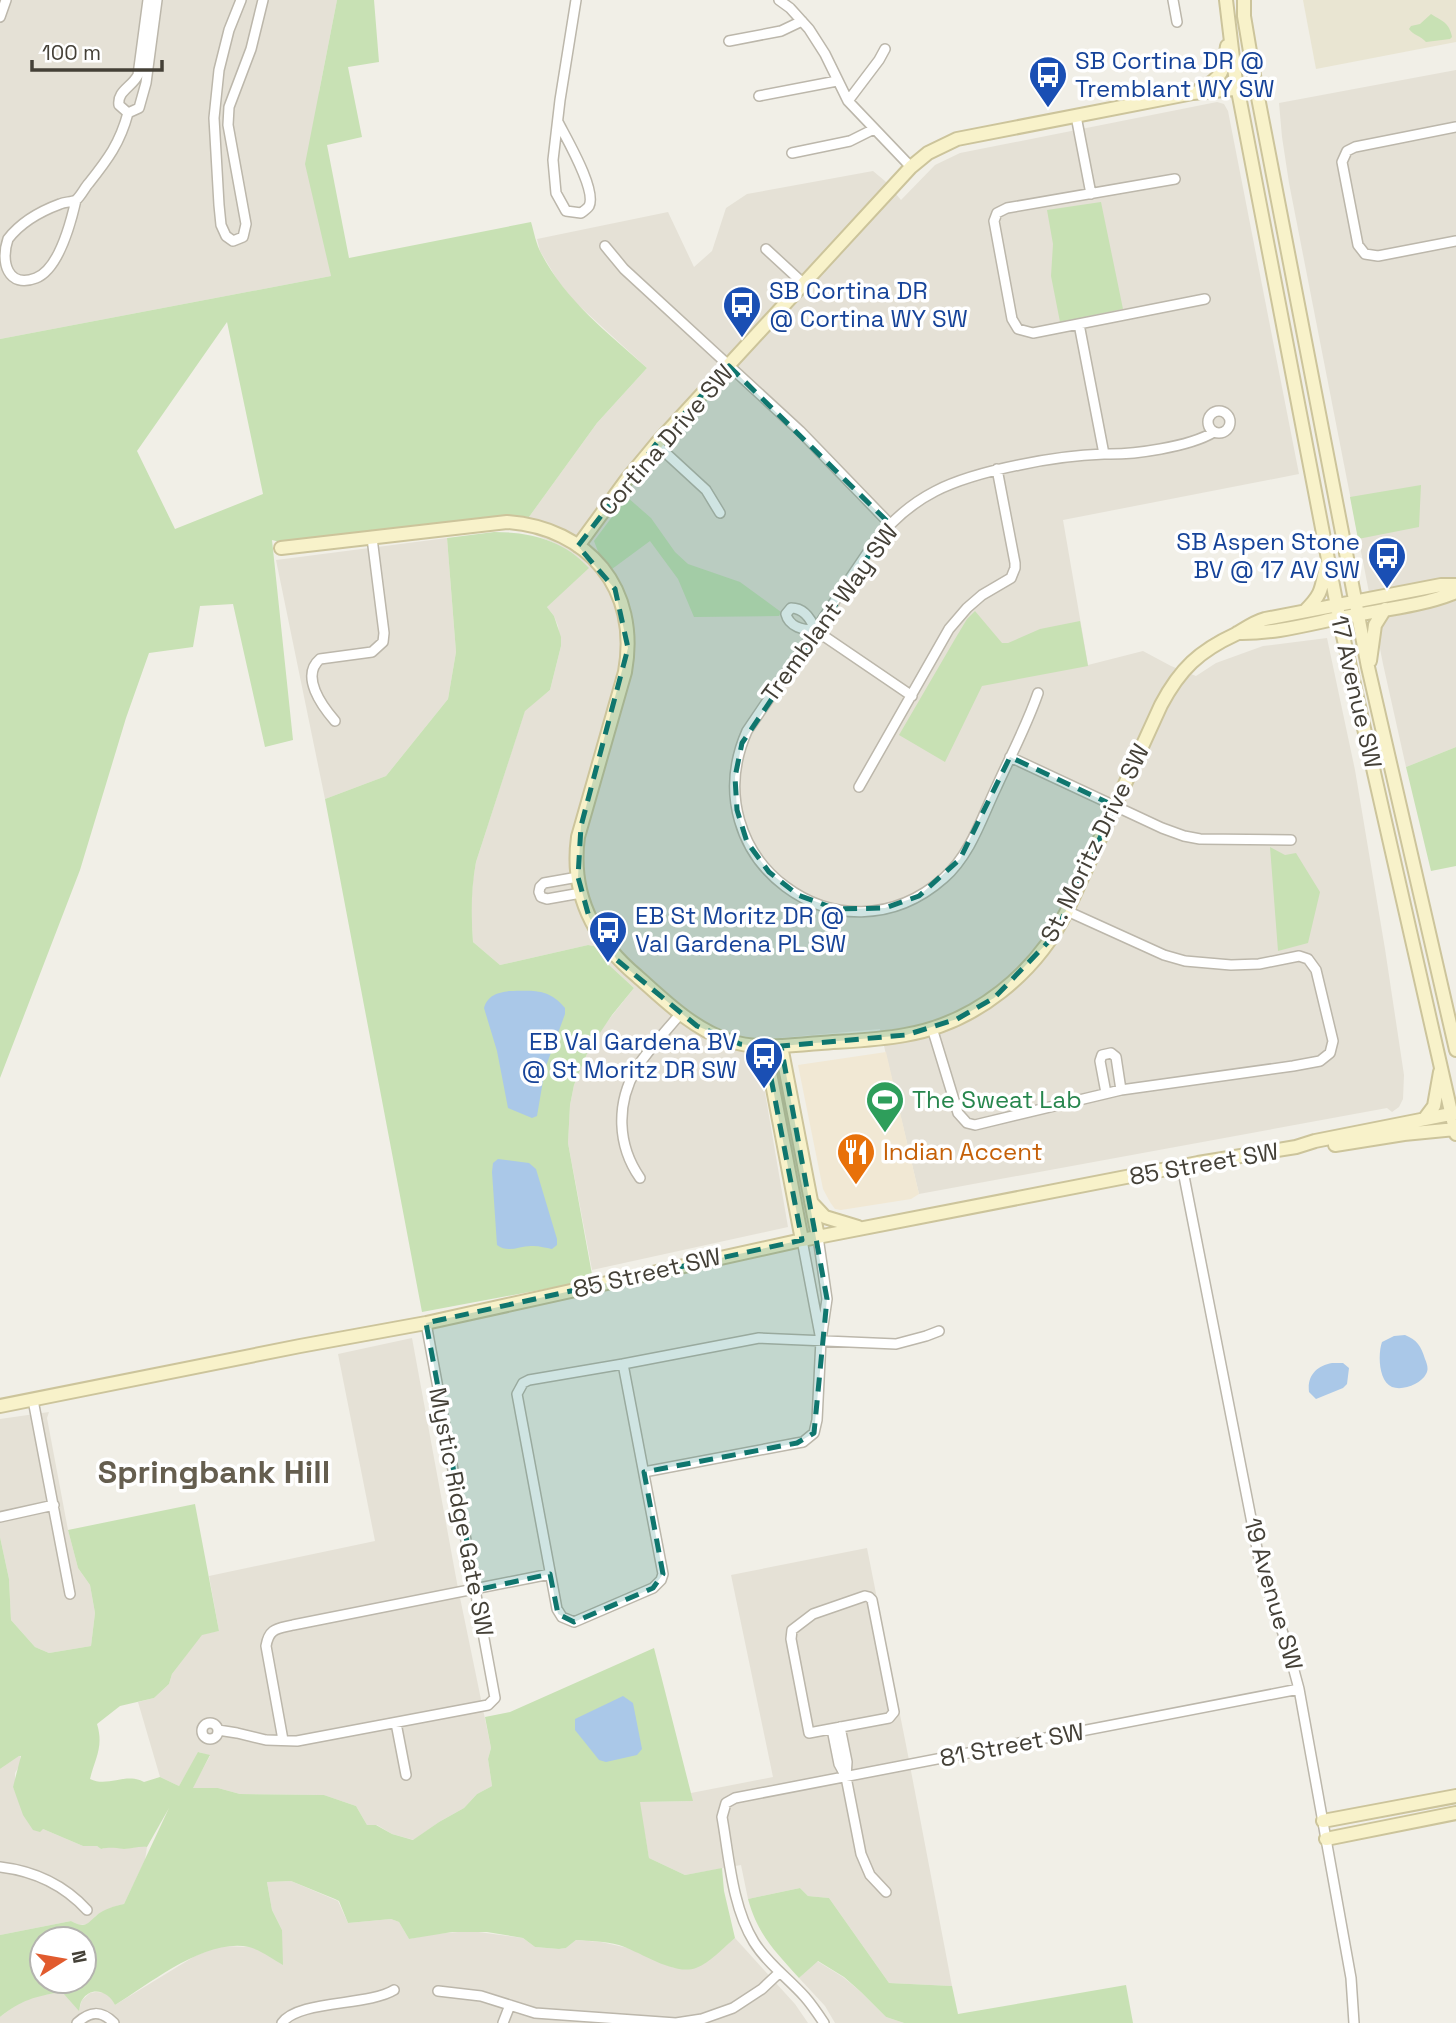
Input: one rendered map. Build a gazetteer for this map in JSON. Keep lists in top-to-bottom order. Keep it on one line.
{"streets":{"street":["Cortina Drive SW","Tremblant Way SW","17 Avenue SW","St. Moritz Drive SW","85 Street SW","Mystic Ridge Gate SW","19 Avenue SW","81 Street SW"]},"crossings":[["Cortina Drive SW","17 Avenue SW"],["Cortina Drive SW","St. Moritz Drive SW"],["17 Avenue SW","St. Moritz Drive SW"],["17 Avenue SW","85 Street SW"],["85 Street SW","Mystic Ridge Gate SW"],["85 Street SW","19 Avenue SW"],["19 Avenue SW","81 Street SW"]],"districts":["Springbank Hill"],"places":{"bus stop":["SB Cortina DR @ Tremblant WY SW","SB Cortina DR @ Cortina WY SW","SB Aspen Stone BV @ 17 AV SW","EB St Moritz DR @ Val Gardena PL SW","EB Val Gardena BV @ St Moritz DR SW"],"sports":["The Sweat Lab"],"restaurant":["Indian Accent"]},"scale_bar":"100 m","north":"right"}
